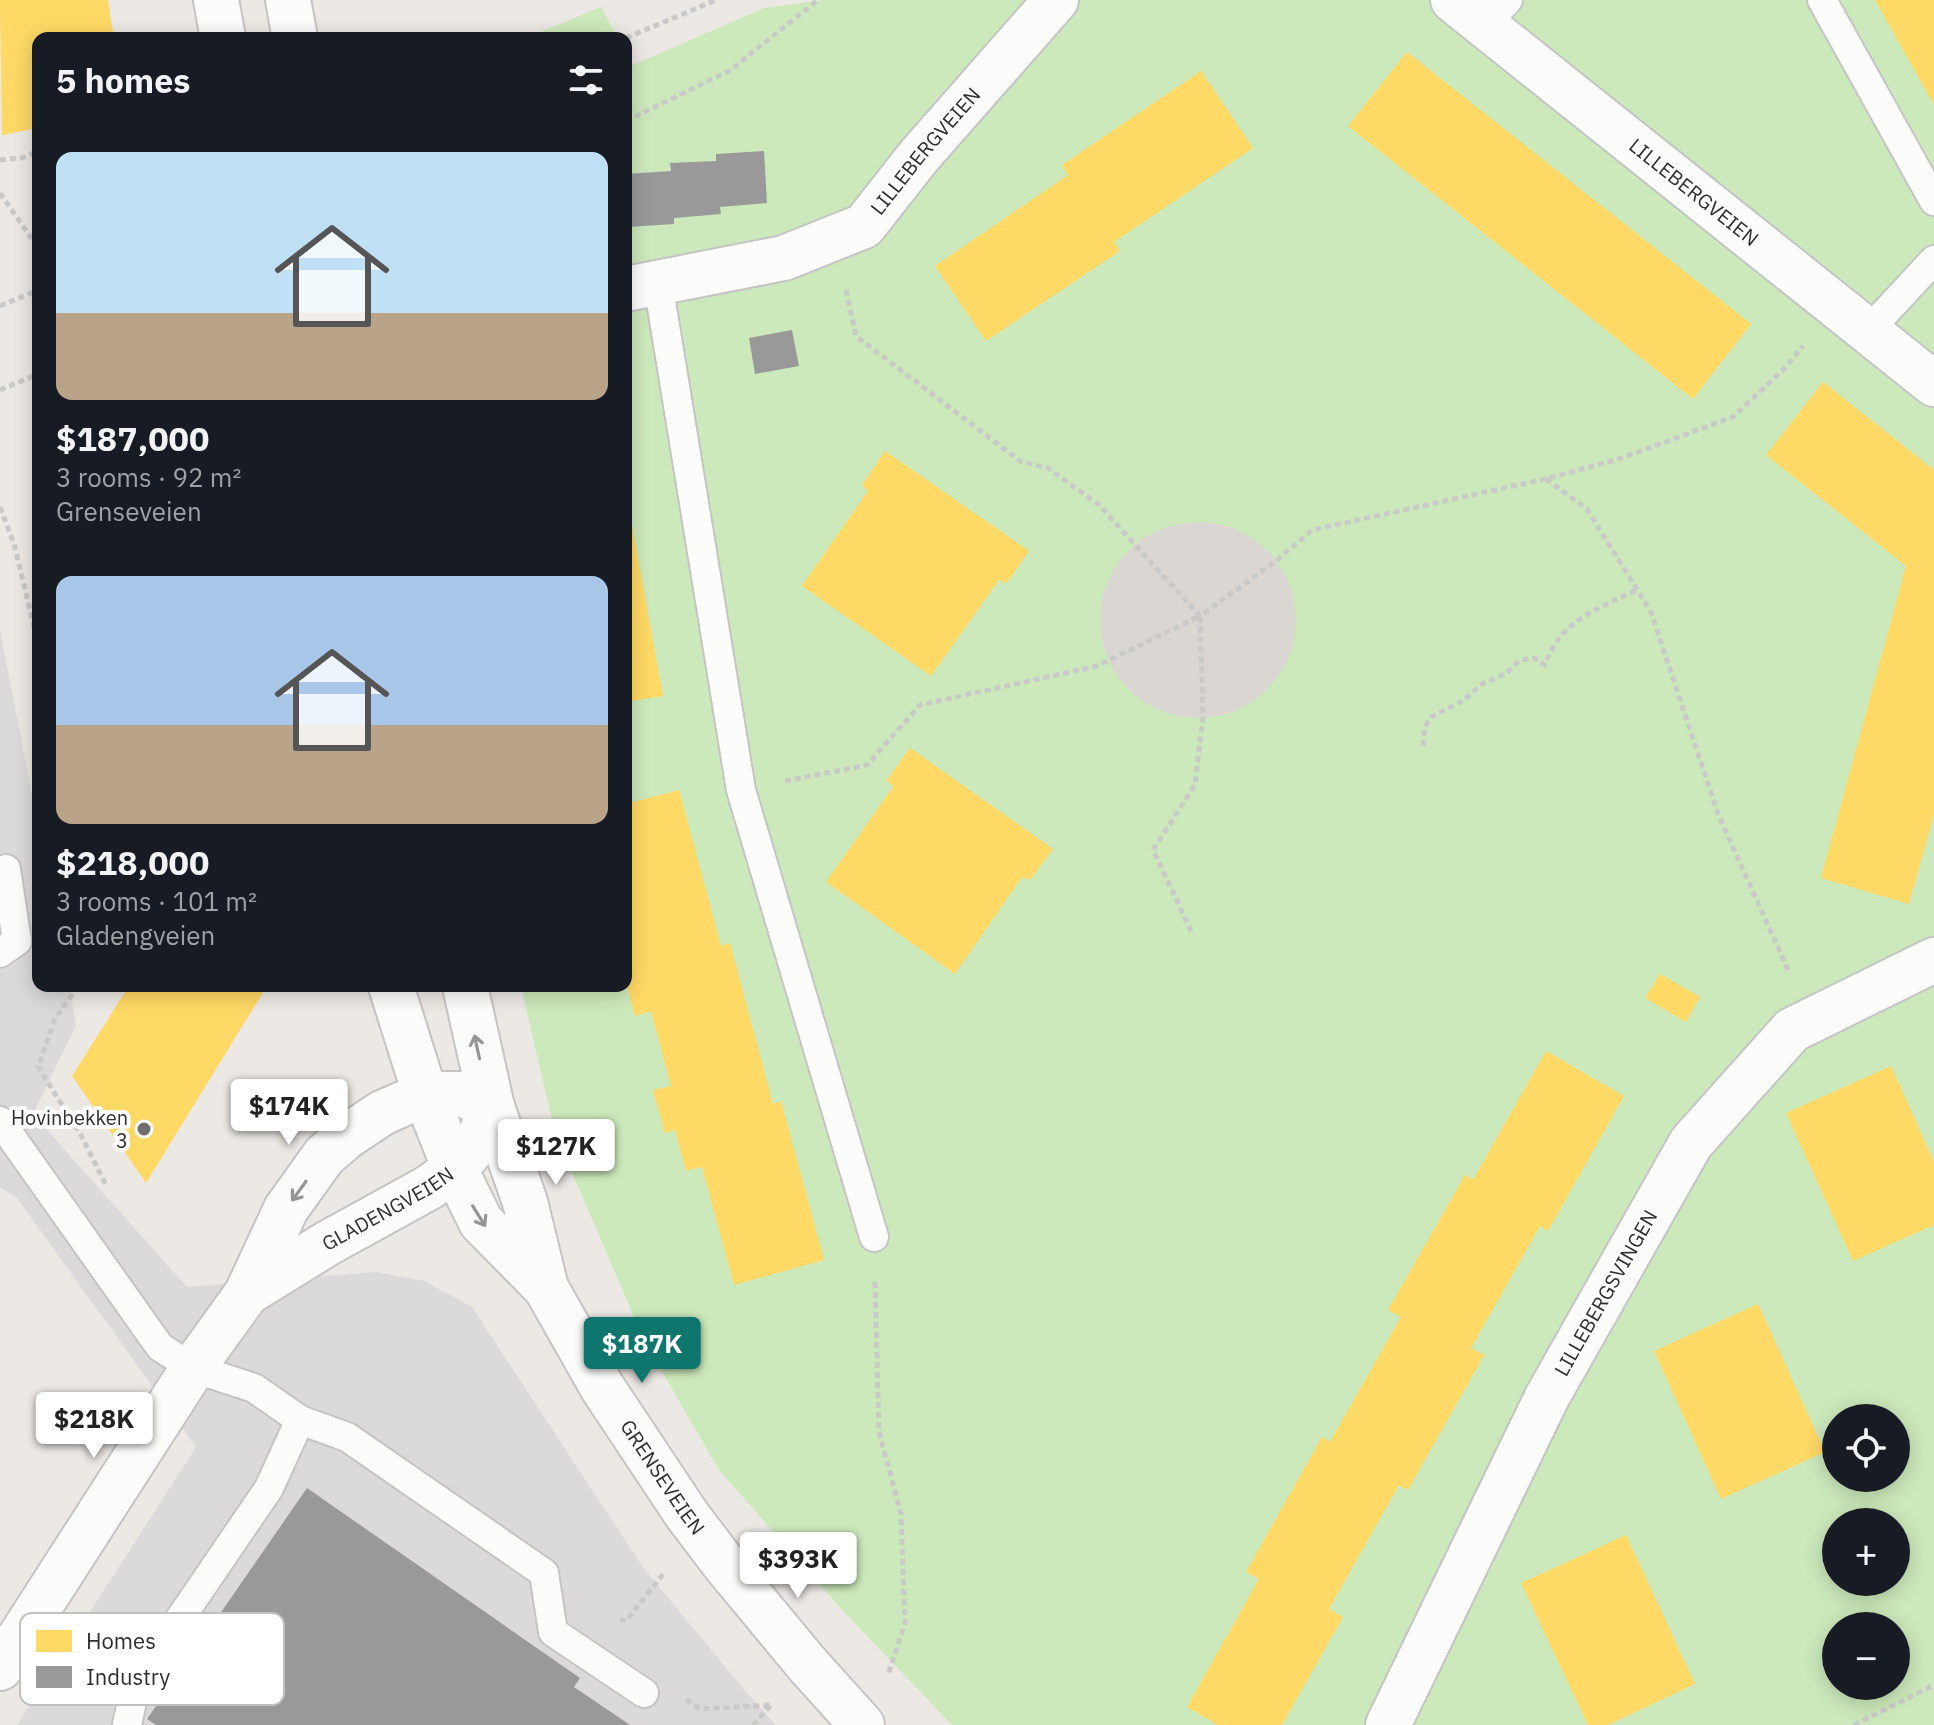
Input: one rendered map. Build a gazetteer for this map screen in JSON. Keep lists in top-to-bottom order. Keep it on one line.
{"streets":{"street":["LILLEBERGVEIEN","GLADENGVEIEN","LILLEBERGSVINGEN","GRENSEVEIEN"]},"crossings":[["GLADENGVEIEN","GRENSEVEIEN"]],"places":["Hovinbekken 3"],"legend":["Homes","Industry"],"page":{"heading":"5 homes","list":[{"name":"$187,000","note":"3 rooms · 92 m² · Grenseveien"},{"name":"$218,000","note":"3 rooms · 101 m² · Gladengveien"}],"price":["$174K","$127K","$187K","$218K","$393K"],"map_buttons":["+","−"]}}
